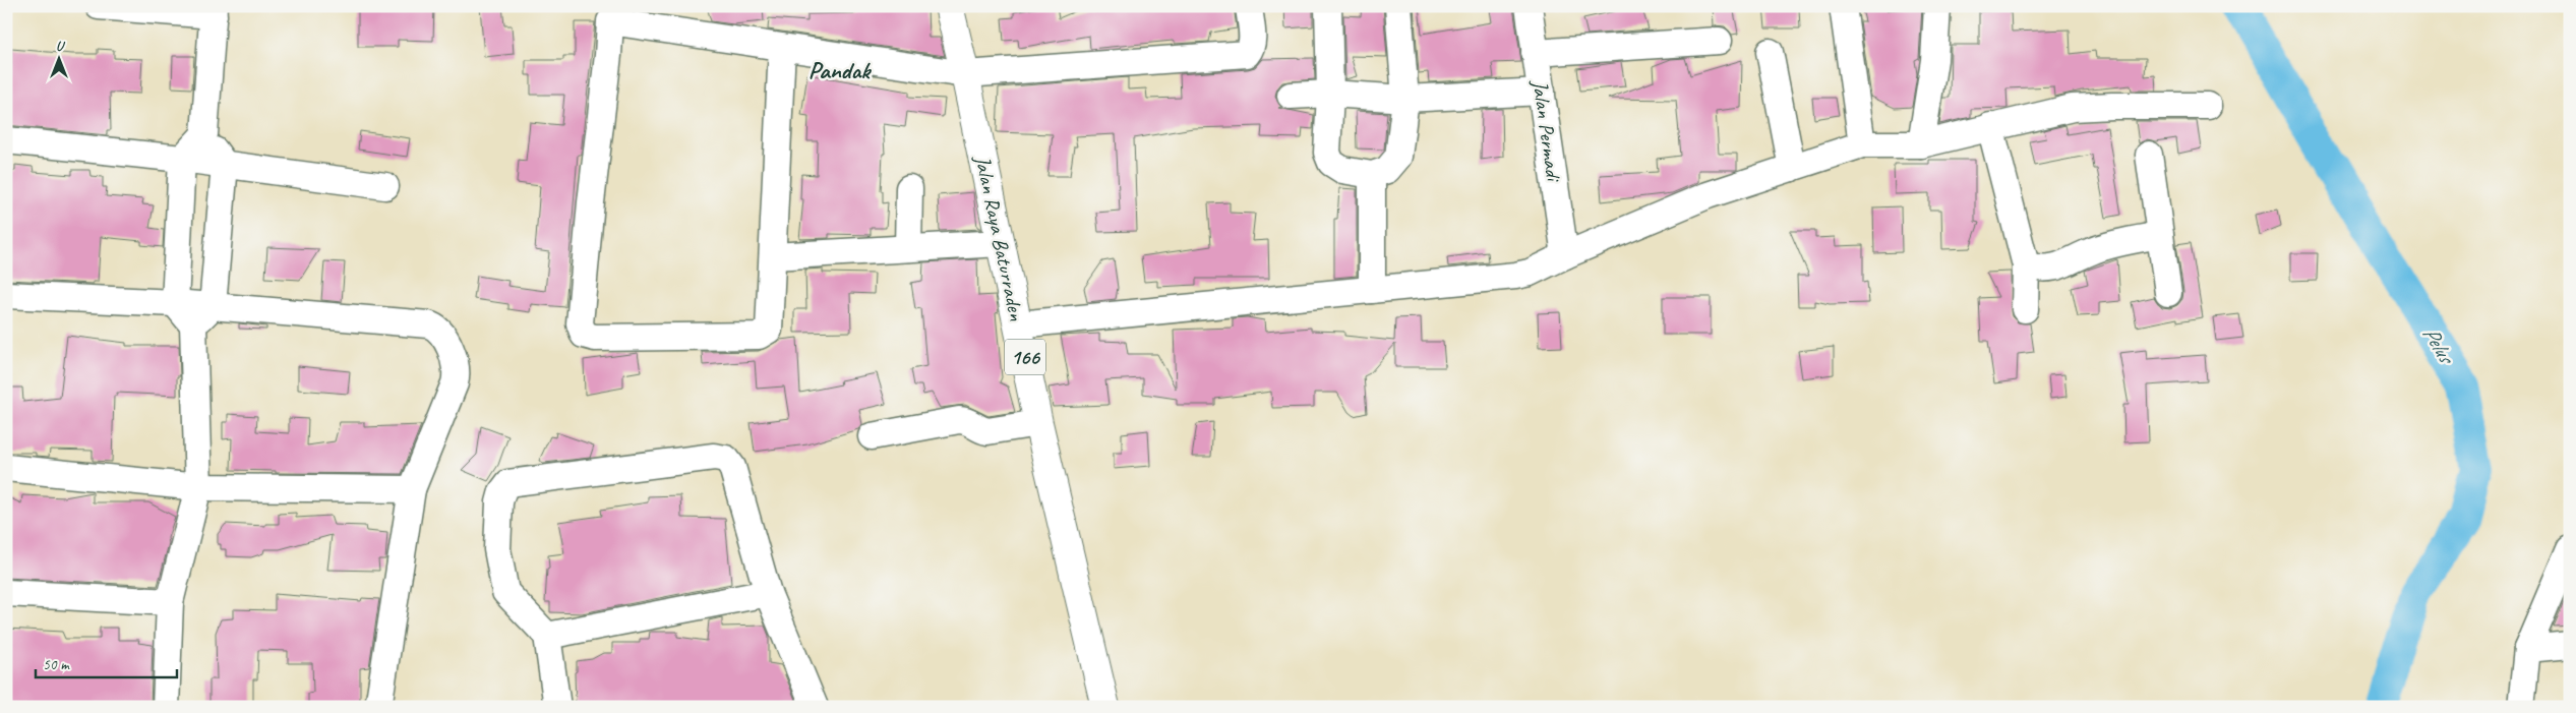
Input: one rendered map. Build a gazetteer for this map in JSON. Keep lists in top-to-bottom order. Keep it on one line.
{"streets":{"main road":["Jalan Raya Baturraden","166"],"street":["Jalan Permadi"]},"districts":["Pandak"],"water":["Pelus"],"scale_bar":"50 m","north":"top"}
